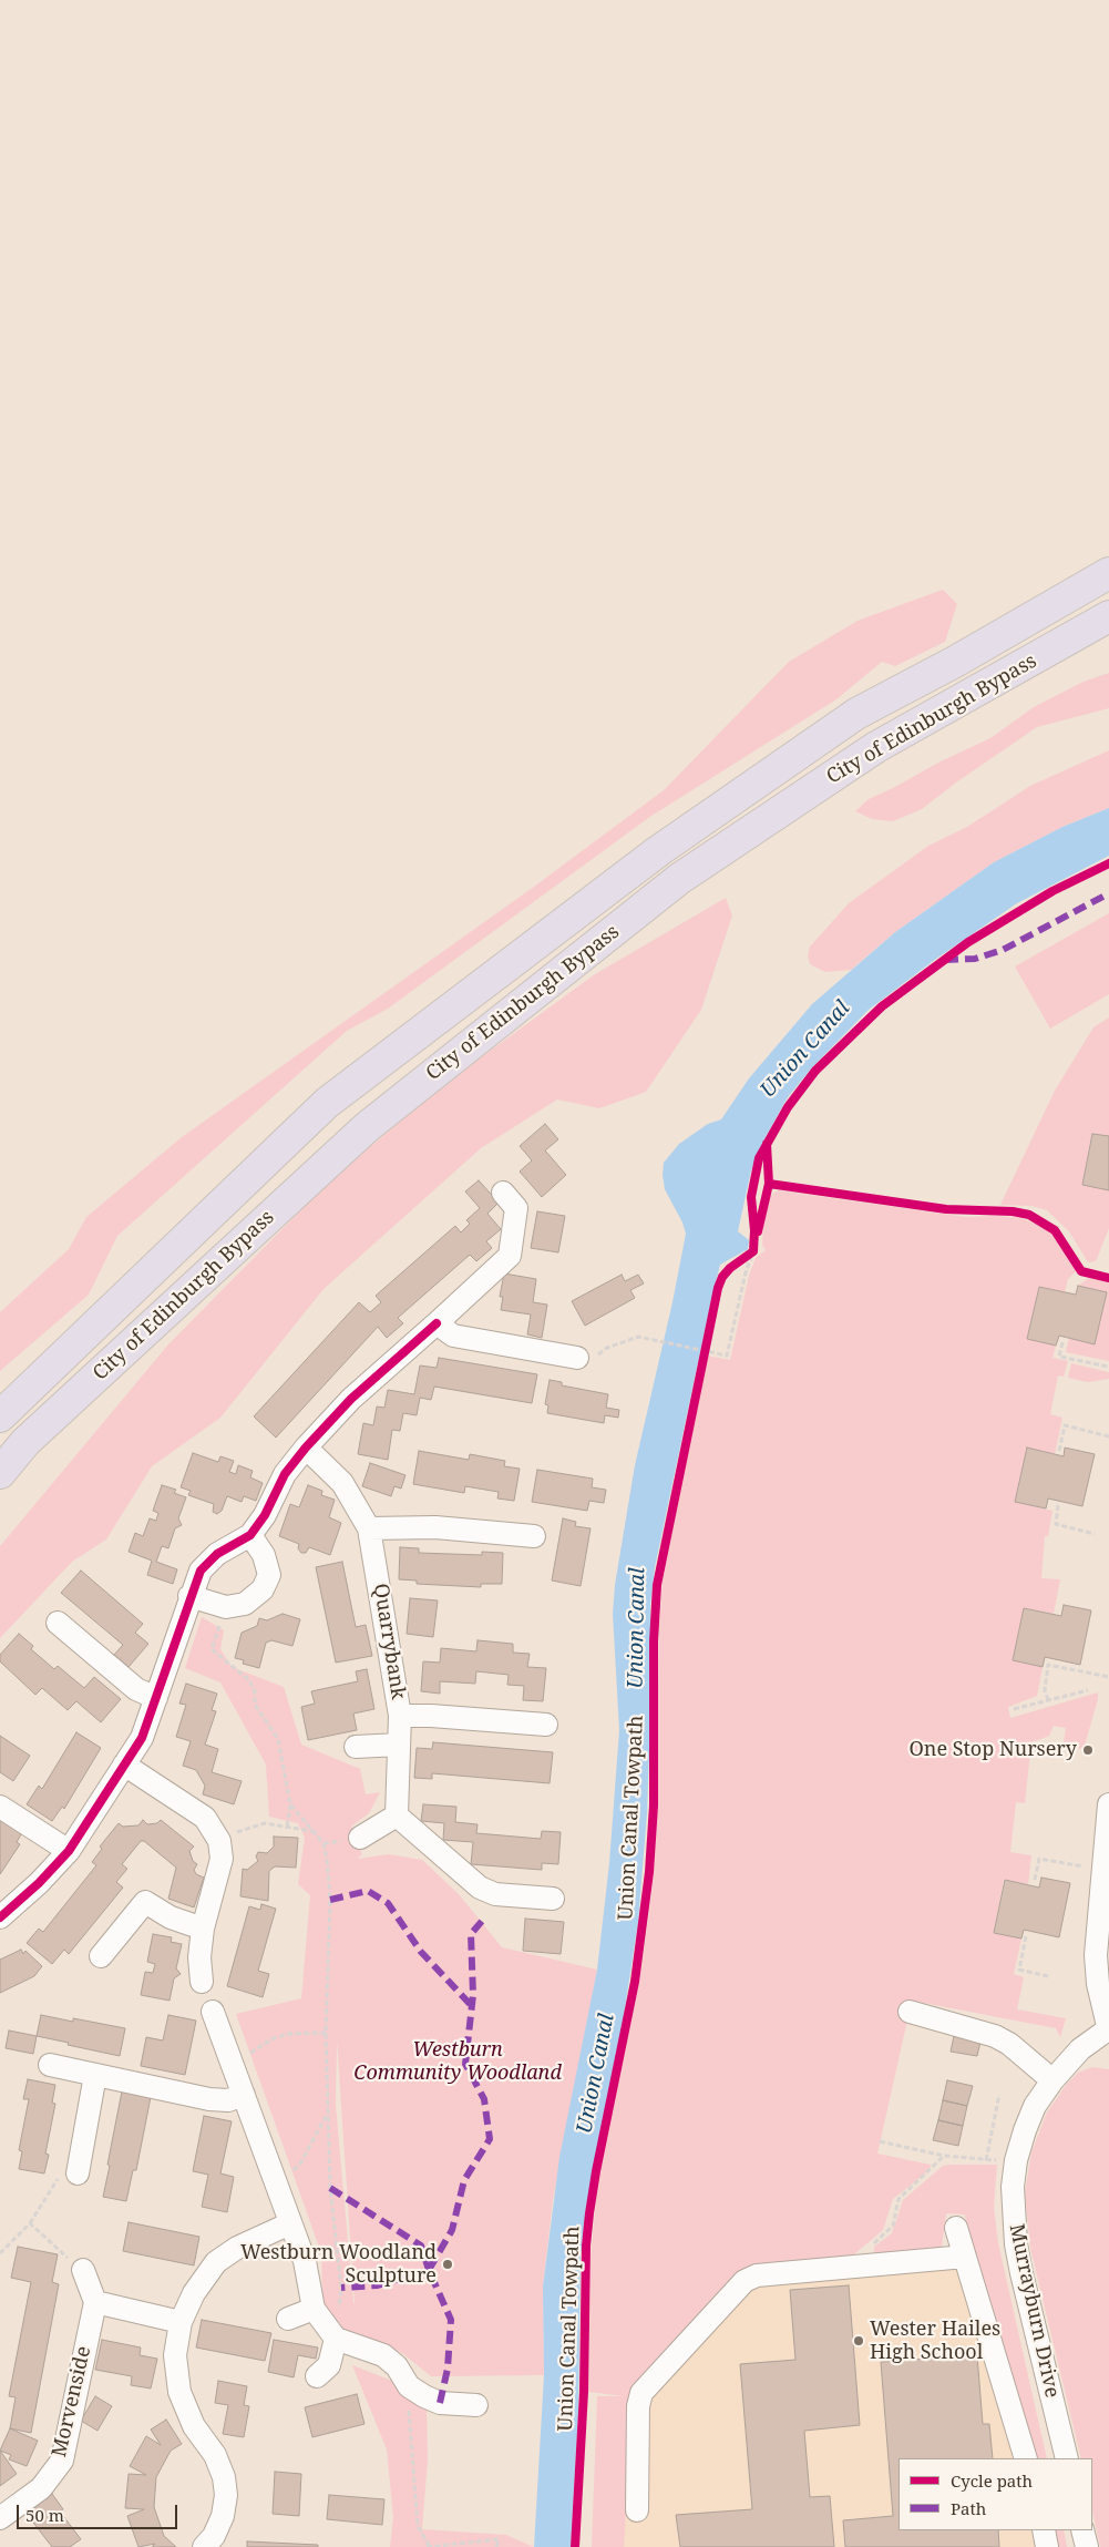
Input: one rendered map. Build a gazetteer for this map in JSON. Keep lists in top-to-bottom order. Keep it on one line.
{"streets":{"highway":["City of Edinburgh Bypass"],"street":["Quarrybank","Murrayburn Drive","Morvenside"],"cycle path":["Union Canal Towpath"]},"water":["Union Canal"],"parks":["Westburn Community Woodland"],"places":["One Stop Nursery","Westburn Woodland Sculpture","Wester Hailes High School"],"legend":["Cycle path","Path"],"scale_bar":"50 m"}
